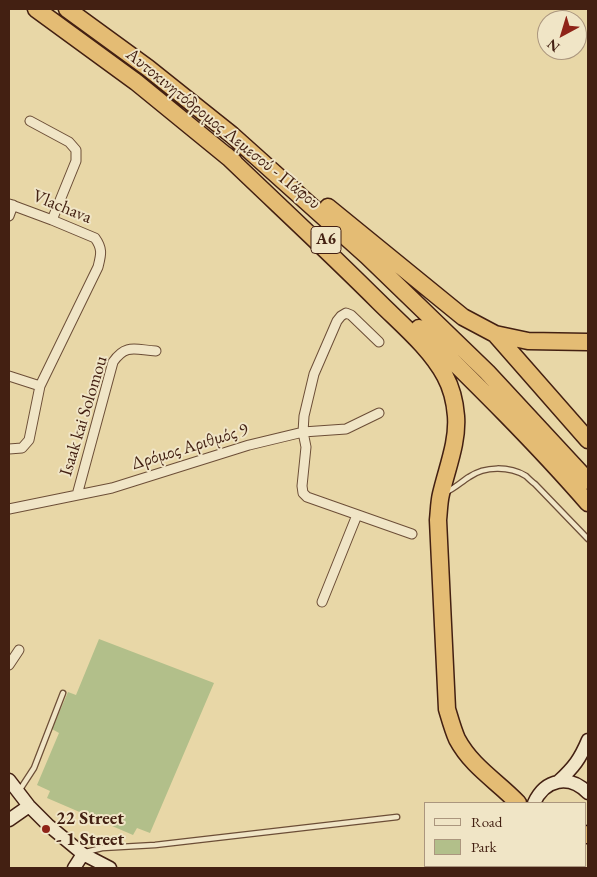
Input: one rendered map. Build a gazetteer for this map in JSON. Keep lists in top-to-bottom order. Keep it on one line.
{"streets":{"highway":["Αυτοκινητόδρομος Λεμεσού - Πάφου","A6"],"street":["Vlachava","Isaak kai Solomou","Δρόμος Αριθμός 9"]},"crossings":[["Isaak kai Solomou","Δρόμος Αριθμός 9"]],"places":["22 Street - 1 Street"],"legend":["Road","Park"],"north":"bottom left"}
